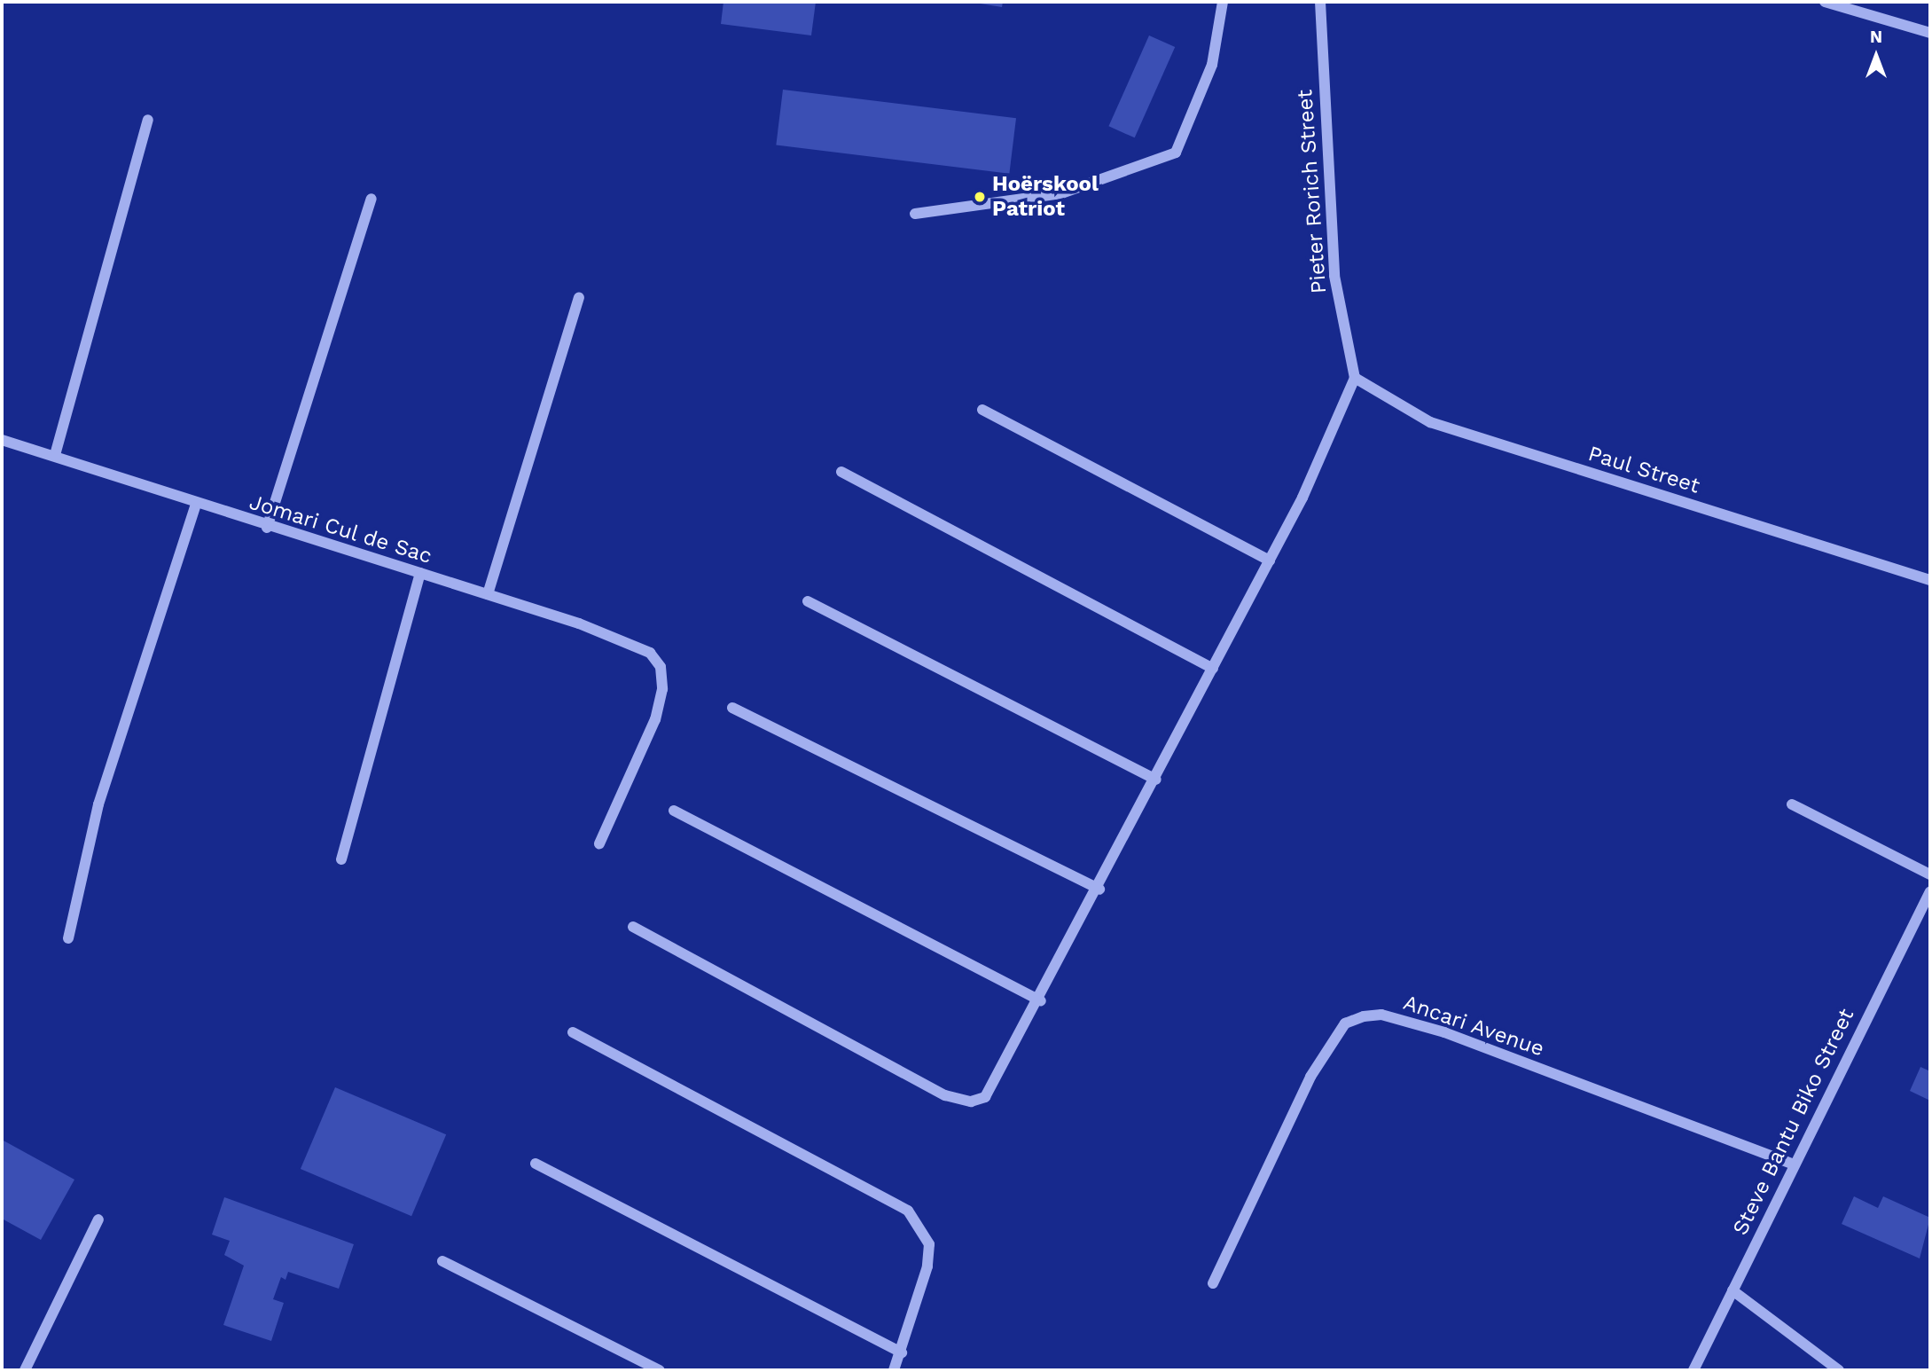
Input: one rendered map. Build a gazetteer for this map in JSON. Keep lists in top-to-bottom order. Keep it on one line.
{"streets":{"street":["Pieter Rorich Street","Paul Street","Jomari Cul de Sac","Ancari Avenue","Steve Bantu Biko Street"]},"crossings":[["Pieter Rorich Street","Paul Street"],["Ancari Avenue","Steve Bantu Biko Street"]],"places":["Hoërskool Patriot"],"north":"top"}
